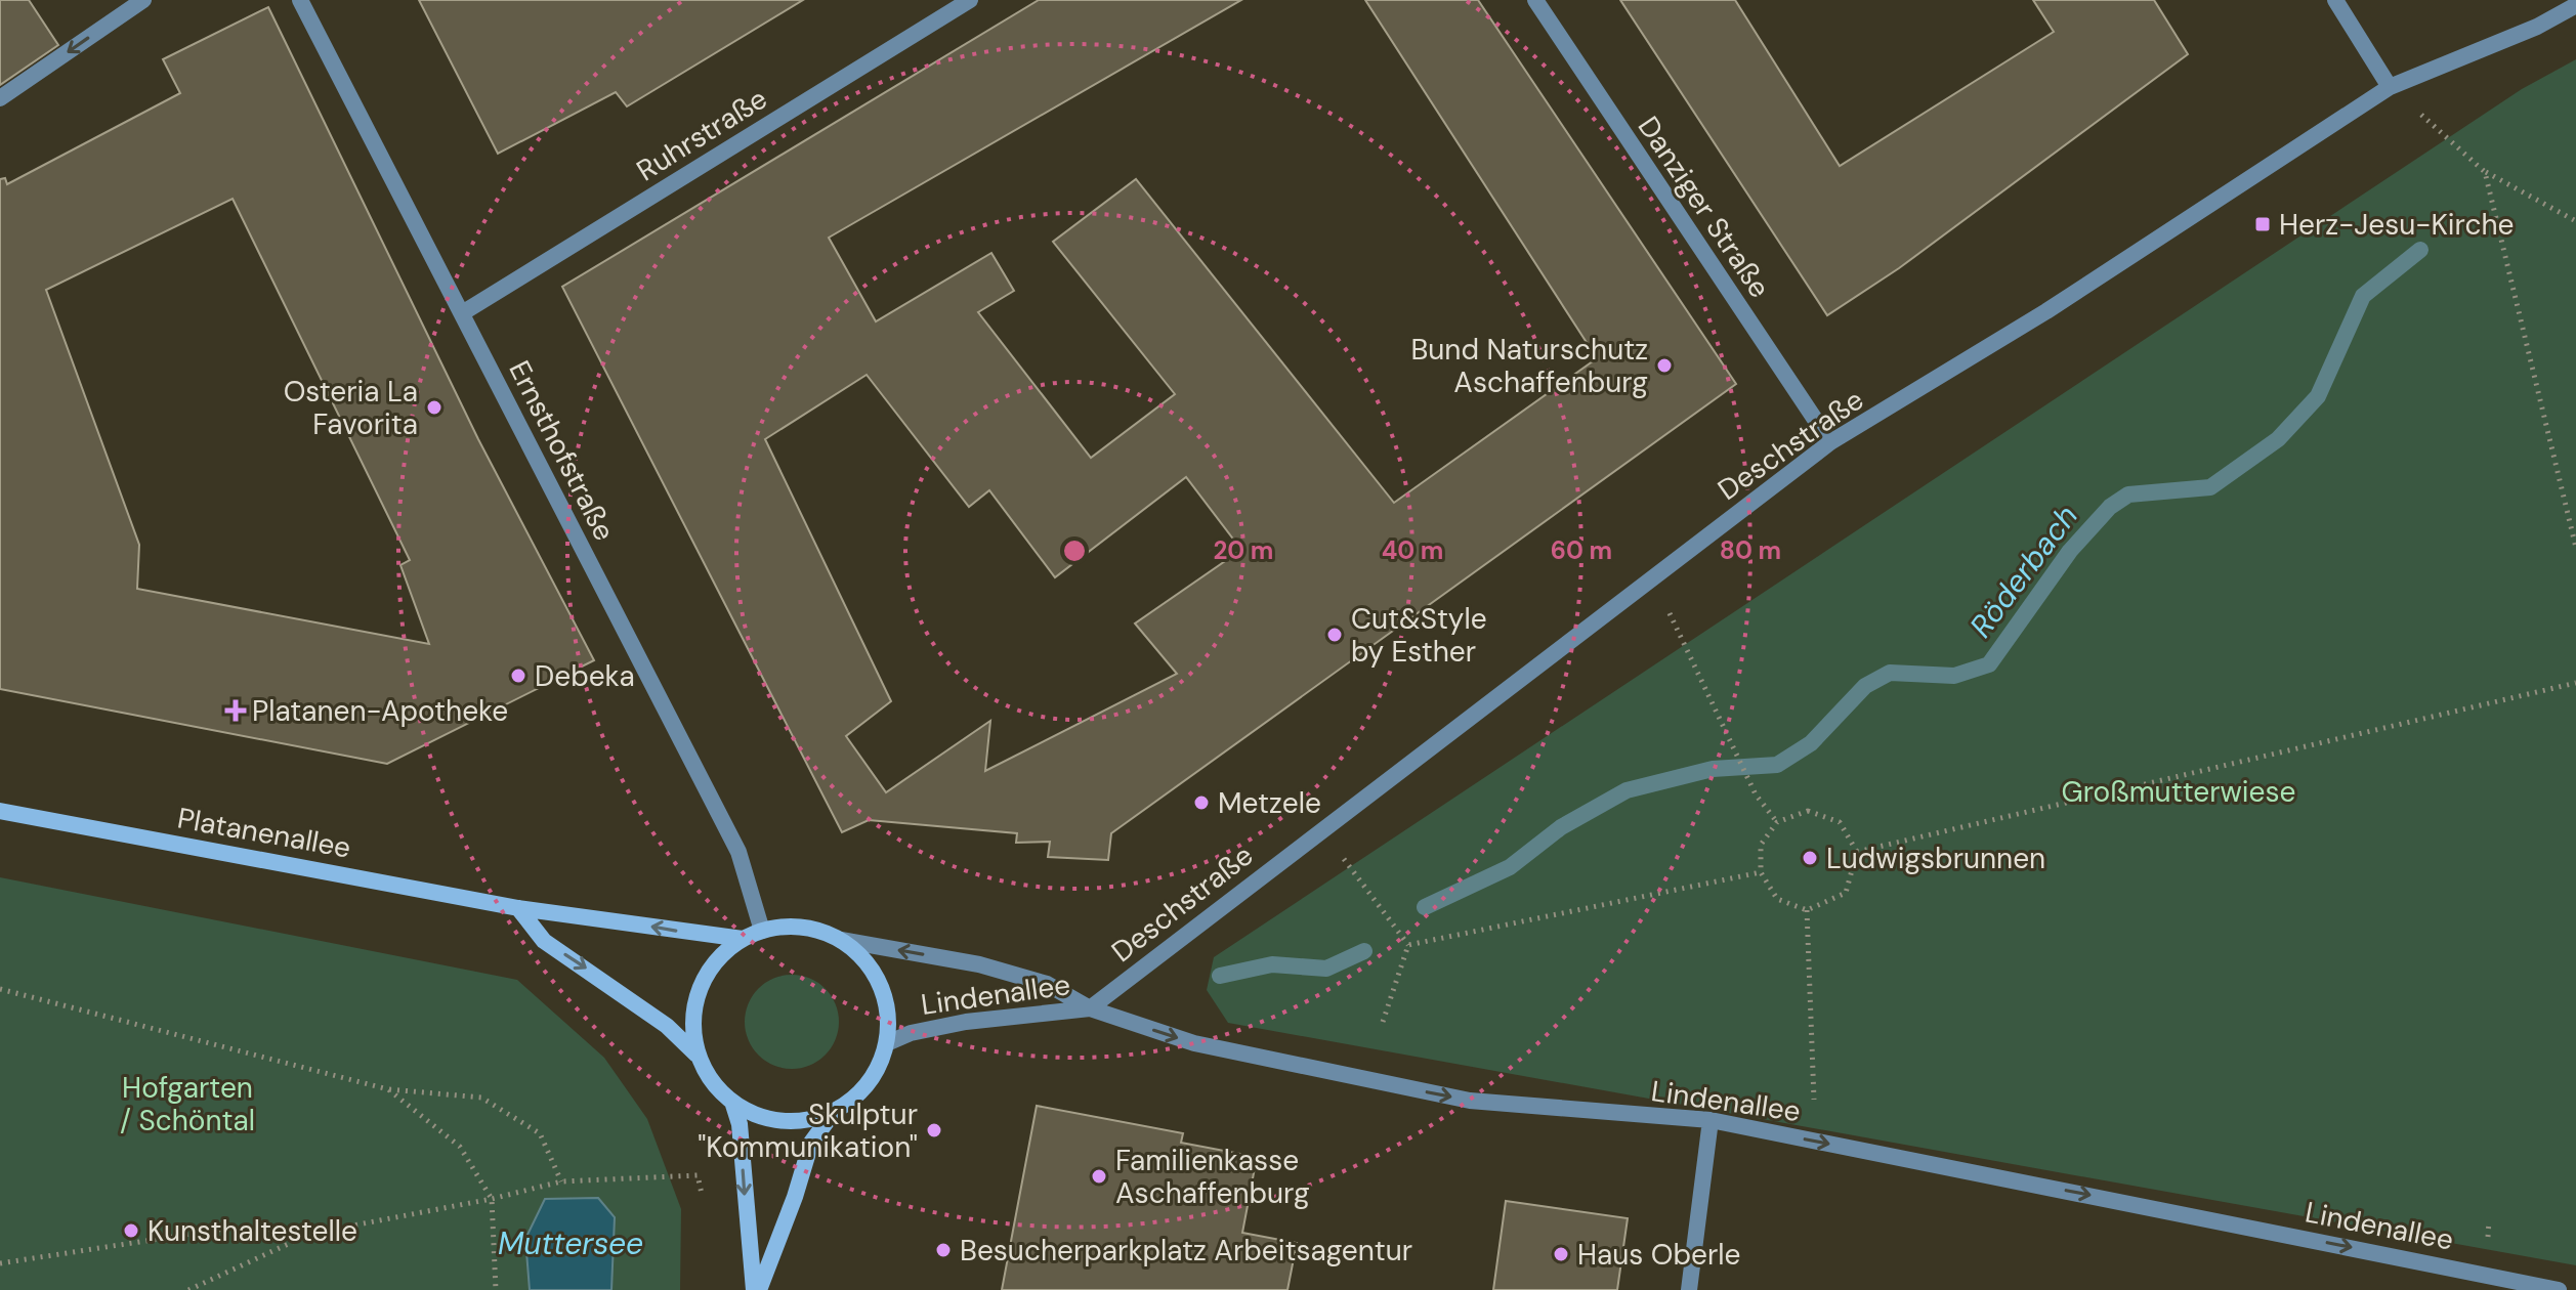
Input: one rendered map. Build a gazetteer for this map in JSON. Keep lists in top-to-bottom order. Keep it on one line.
{"streets":{"main road":["Platanenallee"],"street":["Ruhrstraße","Danziger Straße","Deschstraße","Ernsthofstraße","Lindenallee"]},"crossings":[["Ruhrstraße","Ernsthofstraße"],["Danziger Straße","Deschstraße"],["Deschstraße","Lindenallee"],["Ernsthofstraße","Platanenallee"],["Ernsthofstraße","Lindenallee"],["Platanenallee","Lindenallee"]],"one_way":["Lindenallee"],"water":["Röderbach","Muttersee"],"parks":["Großmutterwiese","Hofgarten / Schöntal"],"places":{"transit":["Herz-Jesu-Kirche"],"other":["Bund Naturschutz Aschaffenburg","Osteria La Favorita","Cut&Style by Esther","Debeka","Metzele","Ludwigsbrunnen","Skulptur \"Kommunikation\"","Familienkasse Aschaffenburg","Kunsthaltestelle","Besucherparkplatz Arbeitsagentur","Haus Oberle"],"health":["Platanen-Apotheke"]},"rings":["20 m","40 m","60 m","80 m"]}
